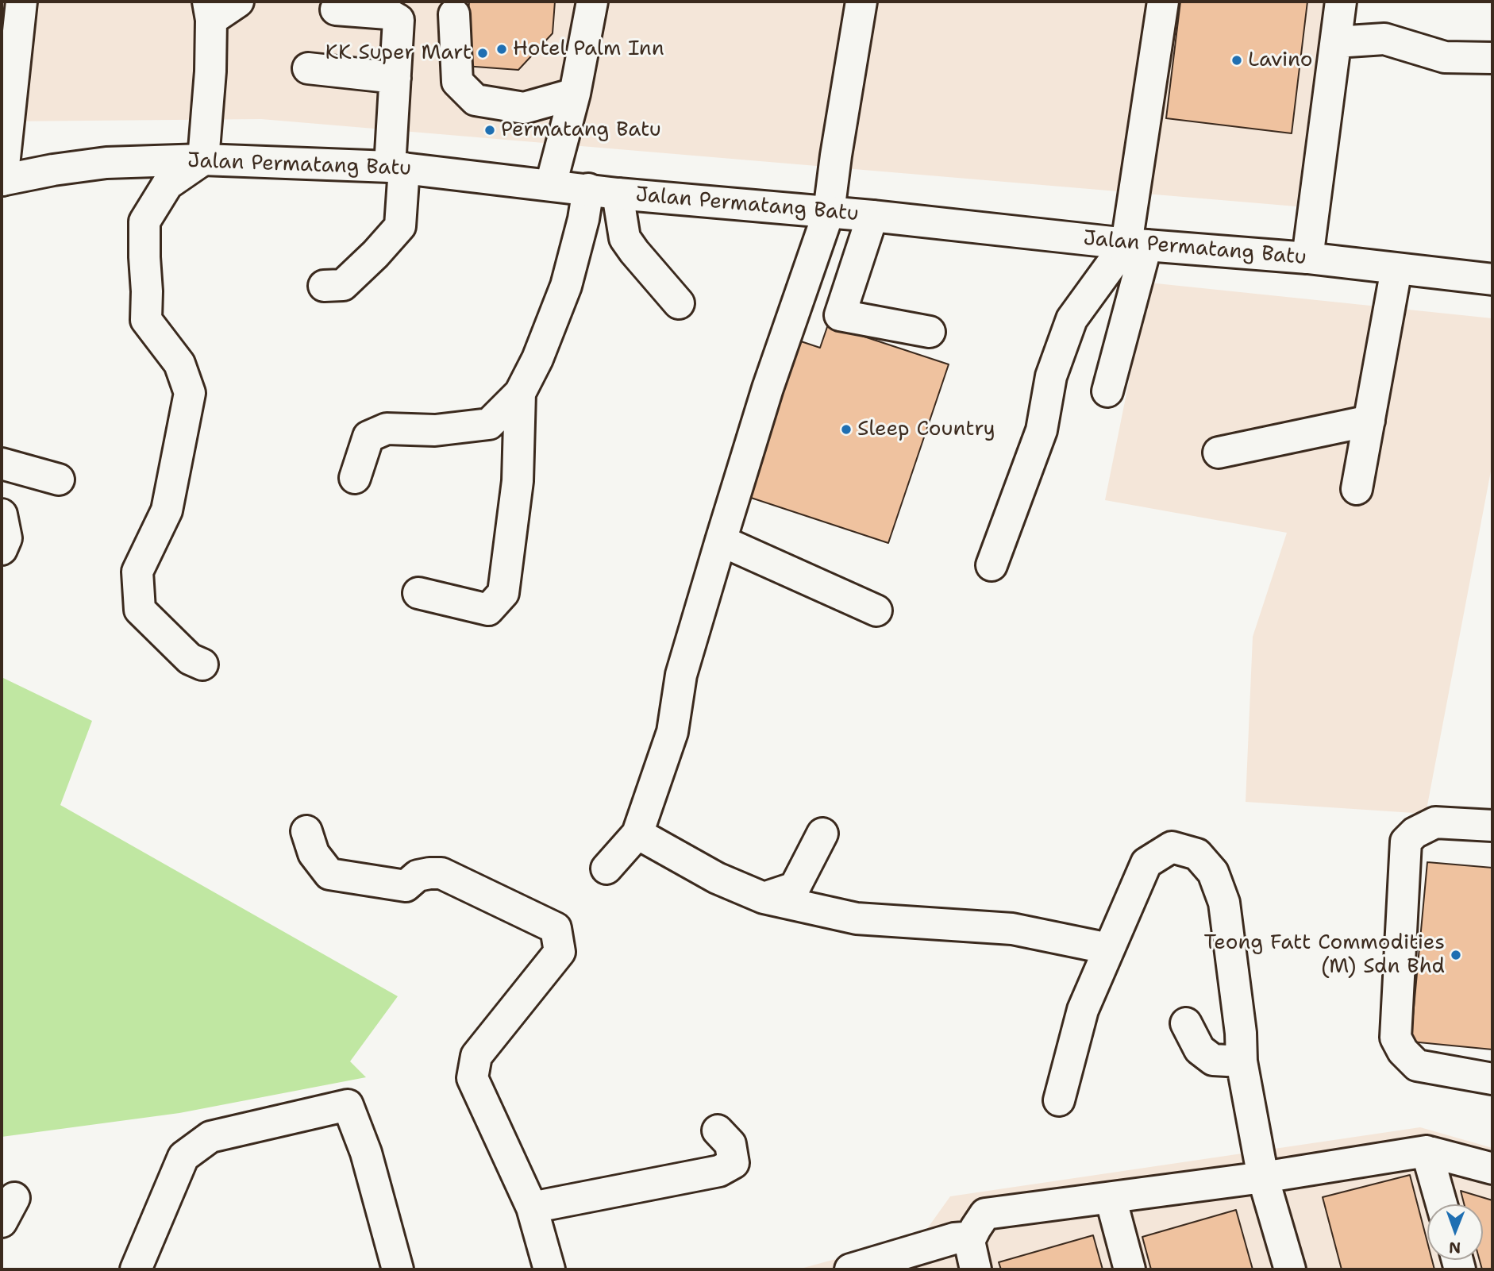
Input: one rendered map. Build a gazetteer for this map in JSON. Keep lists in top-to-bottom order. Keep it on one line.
{"streets":{"street":["Jalan Permatang Batu"]},"places":["Hotel Palm Inn","KK Super Mart","Lavino","Permatang Batu","Sleep Country","Teong Fatt Commodities (M) Sdn Bhd"],"north":"bottom"}
